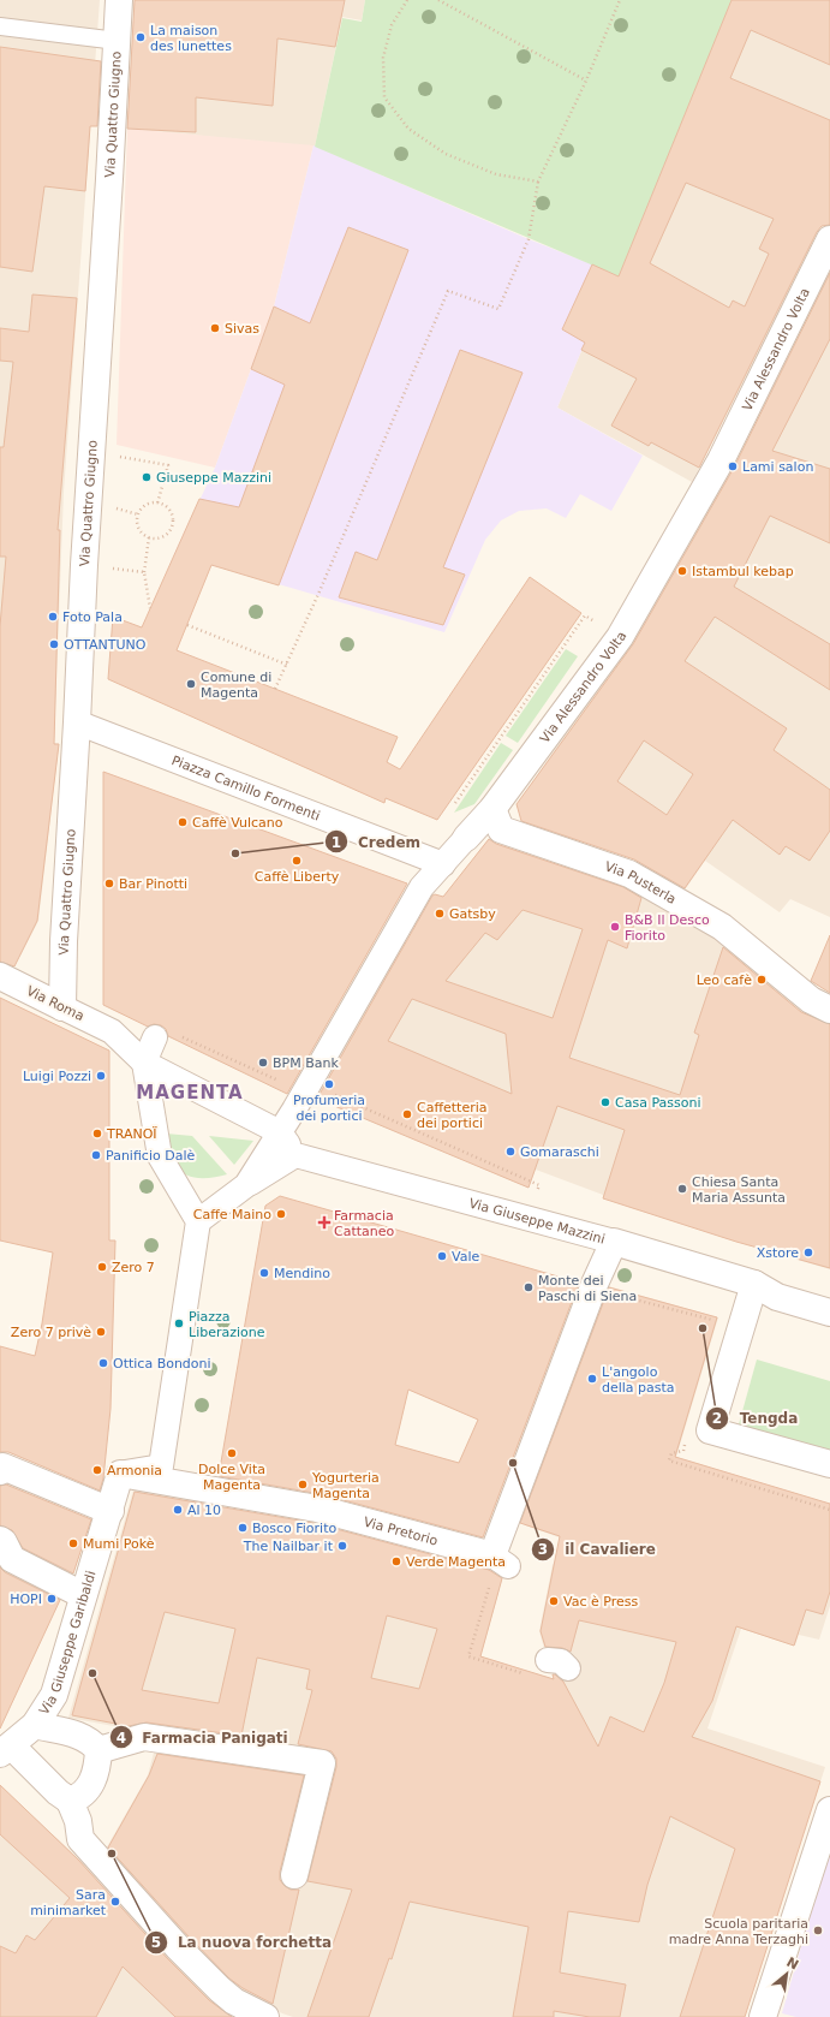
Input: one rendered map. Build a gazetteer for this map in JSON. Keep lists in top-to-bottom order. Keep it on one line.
{"streets":{"street":["Via Quattro Giugno","Via Alessandro Volta","Piazza Camillo Formenti","Via Pusterla","Via Roma","Via Giuseppe Mazzini","Via Pretorio","Via Giuseppe Garibaldi"]},"crossings":[["Via Quattro Giugno","Piazza Camillo Formenti"],["Via Quattro Giugno","Via Roma"],["Via Alessandro Volta","Piazza Camillo Formenti"],["Via Alessandro Volta","Via Pusterla"],["Via Pretorio","Via Giuseppe Garibaldi"]],"districts":["MAGENTA"],"places":{"other":["La maison des lunettes","Sivas","Lami salon","Giuseppe Mazzini","Istambul kebap","Foto Pala","OTTANTUNO","Comune di Magenta","Caffè Vulcano","Credem","Caffè Liberty","Bar Pinotti","Gatsby","B&B Il Desco Fiorito","Leo cafè","BPM Bank","Luigi Pozzi","Profumeria dei portici","Casa Passoni","Caffetteria dei portici","TRANOÏ","Gomaraschi","Panificio Dalè","Chiesa Santa Maria Assunta","Caffe Maino","Xstore","Vale","Zero 7","Mendino","Monte dei Paschi di Siena","Piazza Liberazione","Tengda","Zero 7 privè","Ottica Bondoni","L'angolo della pasta","Dolce Vita Magenta","il Cavaliere","Armonia","Yogurteria Magenta","Al 10","Bosco Fiorito","Mumi Pokè","The Nailbar it","Verde Magenta","HOPI","Vac è Press","Farmacia Panigati","La nuova forchetta","Sara minimarket","Scuola paritaria madre Anna Terzaghi"],"health":["Farmacia Cattaneo"]},"north":"top right"}
